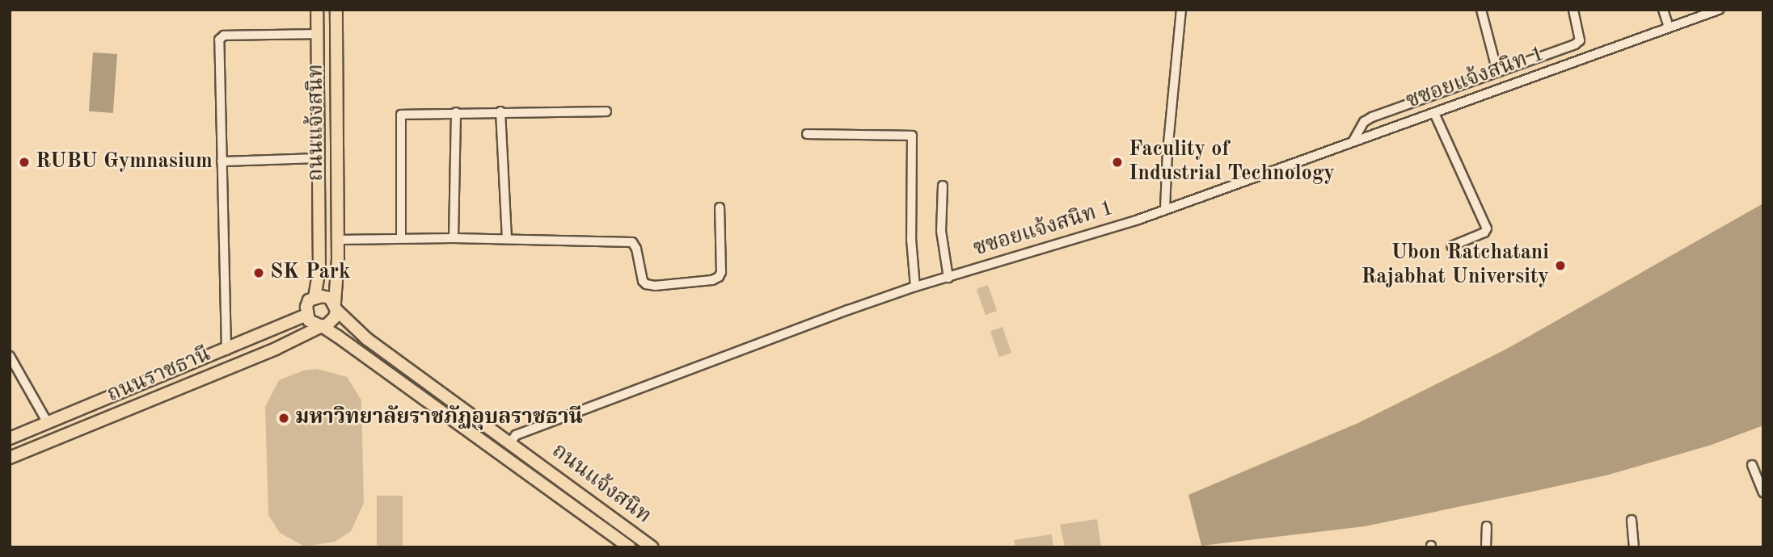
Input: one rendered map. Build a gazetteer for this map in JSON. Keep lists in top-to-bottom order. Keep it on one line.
{"streets":{"main road":["ถนนแจ้งสนิท","ถนนราชธานี"],"street":["ซซอยแจ้งสนิท 1"]},"crossings":[["ซซอยแจ้งสนิท 1","ถนนแจ้งสนิท"],["ถนนแจ้งสนิท","ถนนราชธานี"]],"places":["RUBU Gymnasium","Faculity of Industrial Technology","Ubon Ratchatani Rajabhat University","SK Park","มหาวิทยาลัยราชภัฏอุบลราชธานี"]}
